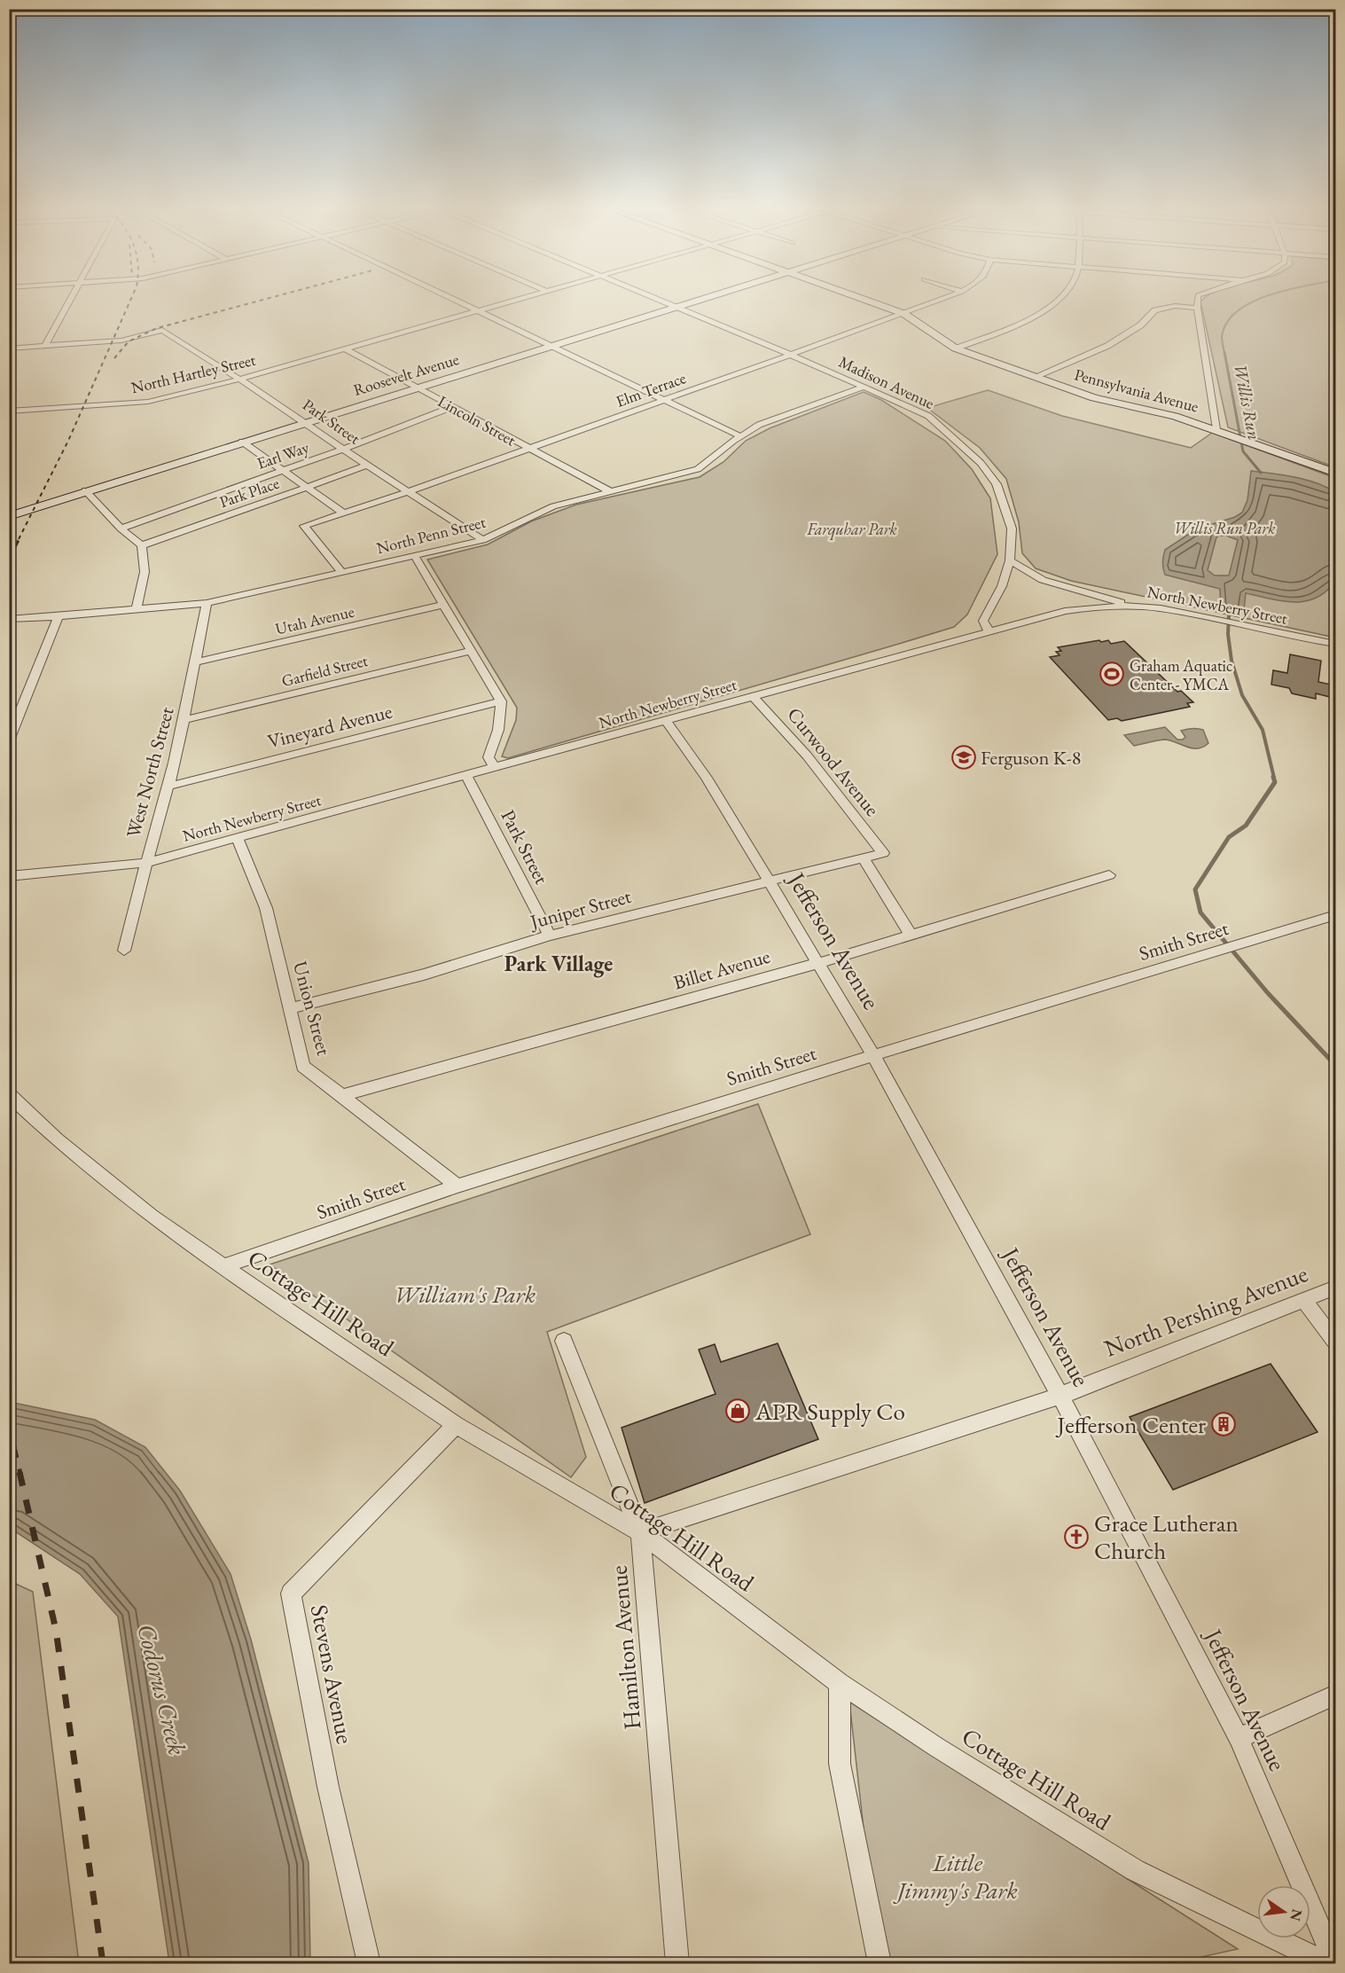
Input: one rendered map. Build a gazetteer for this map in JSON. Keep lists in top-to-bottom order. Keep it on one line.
{"streets":{"main road":["Roosevelt Avenue","Pennsylvania Avenue"],"street":["North Hartley Street","Madison Avenue","Elm Terrace","Lincoln Street","Park Street","Earl Way","Park Place","North Penn Street","North Newberry Street","Utah Avenue","Garfield Street","Vineyard Avenue","Curwood Avenue","West North Street","Juniper Street","Jefferson Avenue","Smith Street","Billet Avenue","Union Street","Cottage Hill Road","North Pershing Avenue","Hamilton Avenue","Stevens Avenue"]},"crossings":[["North Hartley Street","Lincoln Street"],["North Hartley Street","Park Street"],["Roosevelt Avenue","Madison Avenue"],["Roosevelt Avenue","Lincoln Street"],["Roosevelt Avenue","Park Street"],["Madison Avenue","Elm Terrace"],["Madison Avenue","North Penn Street"],["Madison Avenue","North Newberry Street"],["Elm Terrace","Pennsylvania Avenue"],["Elm Terrace","Lincoln Street"],["Elm Terrace","Park Street"],["Elm Terrace","North Penn Street"],["Lincoln Street","Earl Way"],["Lincoln Street","North Penn Street"],["Park Street","Earl Way"],["Park Street","Park Place"],["Park Street","North Penn Street"],["Park Street","North Newberry Street"],["Park Street","Juniper Street"],["North Penn Street","West North Street"],["North Newberry Street","Curwood Avenue"],["North Newberry Street","West North Street"],["North Newberry Street","Jefferson Avenue"],["North Newberry Street","Union Street"],["Utah Avenue","West North Street"],["Garfield Street","West North Street"],["Vineyard Avenue","West North Street"],["Curwood Avenue","Juniper Street"],["Juniper Street","Jefferson Avenue"],["Juniper Street","Union Street"],["Jefferson Avenue","Smith Street"],["Jefferson Avenue","Billet Avenue"],["Jefferson Avenue","North Pershing Avenue"],["Smith Street","Union Street"],["Smith Street","Cottage Hill Road"],["Billet Avenue","Union Street"],["Cottage Hill Road","North Pershing Avenue"],["Cottage Hill Road","Hamilton Avenue"],["Cottage Hill Road","Stevens Avenue"],["North Pershing Avenue","Hamilton Avenue"]],"districts":["Park Village"],"water":["Willis Run","Codorus Creek"],"parks":["Willis Run Park","Farquhar Park","William's Park","Little Jimmy's Park"],"places":{"sports":["Graham Aquatic Center - YMCA"],"school or university":["Ferguson K-8"],"shop":["APR Supply Co"],"building":["Jefferson Center"],"church":["Grace Lutheran Church"]},"north":"right"}
